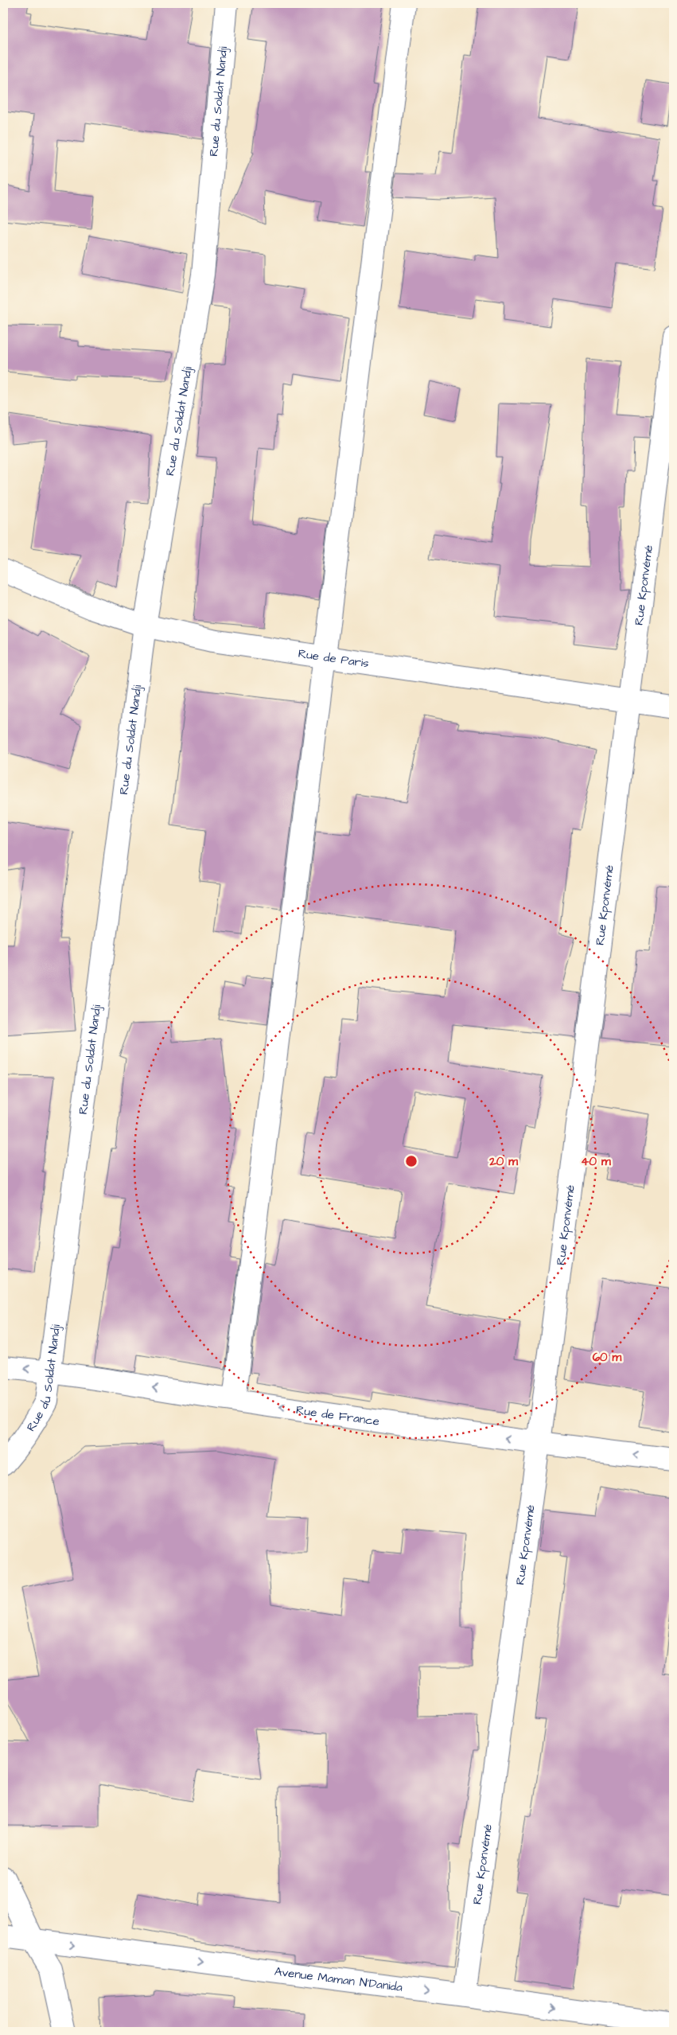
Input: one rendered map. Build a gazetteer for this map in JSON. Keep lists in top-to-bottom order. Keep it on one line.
{"streets":{"street":["Rue du Soldat Nandji","Rue Kponvémé","Rue de Paris","Rue de France","Avenue Maman N'Danida"]},"crossings":[["Rue du Soldat Nandji","Rue de Paris"],["Rue du Soldat Nandji","Rue de France"],["Rue Kponvémé","Rue de Paris"],["Rue Kponvémé","Rue de France"],["Rue Kponvémé","Avenue Maman N'Danida"]],"one_way":["Rue de France","Avenue Maman N'Danida"],"rings":["20 m","40 m","60 m"]}
